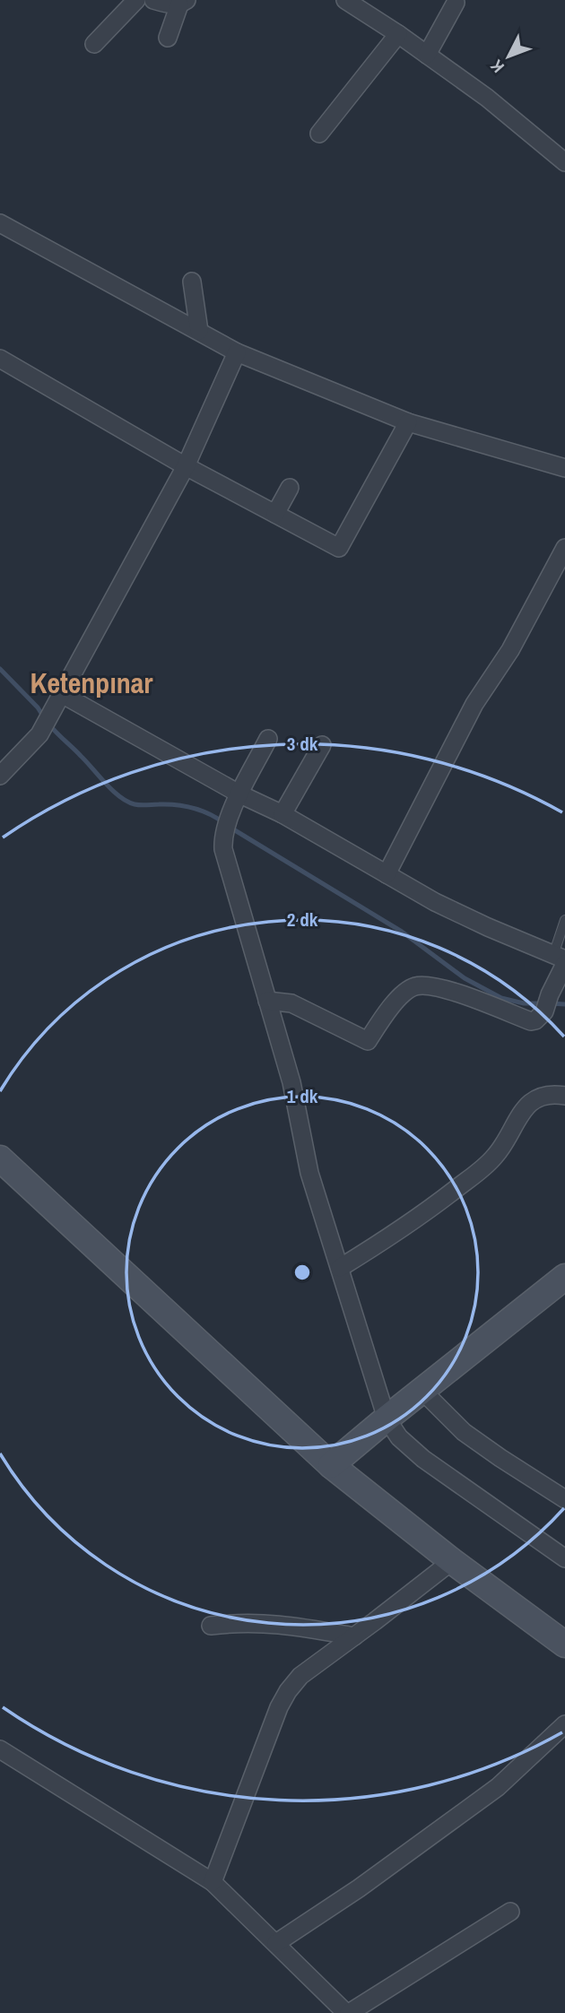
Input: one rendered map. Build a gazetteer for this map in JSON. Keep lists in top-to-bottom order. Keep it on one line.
{"districts":["Ketenpınar"],"north":"bottom left","rings":["3 dk","2 dk","1 dk"]}
